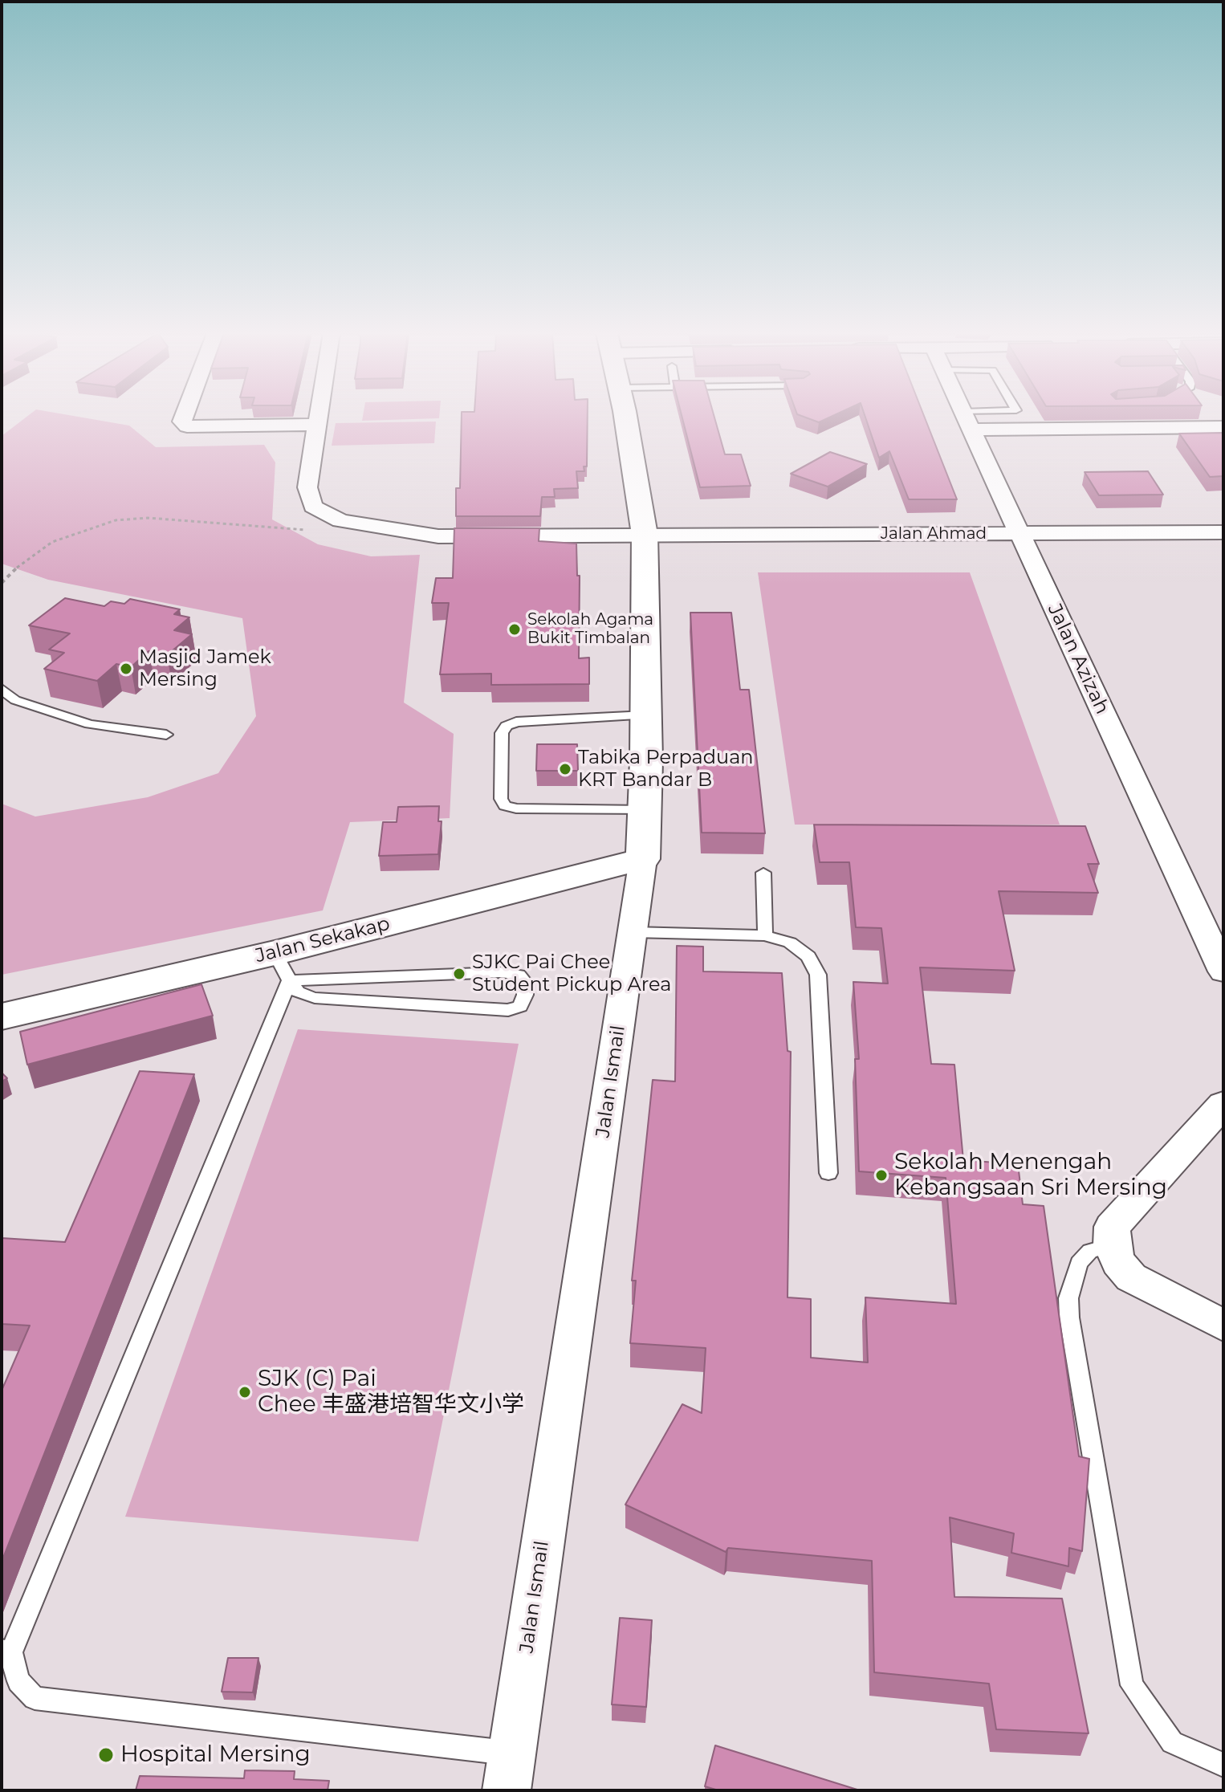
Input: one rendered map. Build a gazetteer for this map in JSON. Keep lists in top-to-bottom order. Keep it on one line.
{"streets":{"street":["Jalan Ahmad","Jalan Azizah","Jalan Sekakap","Jalan Ismail"]},"crossings":[["Jalan Ahmad","Jalan Azizah"],["Jalan Ahmad","Jalan Ismail"],["Jalan Sekakap","Jalan Ismail"]],"places":["Sekolah Agama Bukit Timbalan","Masjid Jamek Mersing","Tabika Perpaduan KRT Bandar B","SJKC Pai Chee Student Pickup Area","Sekolah Menengah Kebangsaan Sri Mersing","SJK (C) Pai Chee 丰盛港培智华文小学","Hospital Mersing"]}
